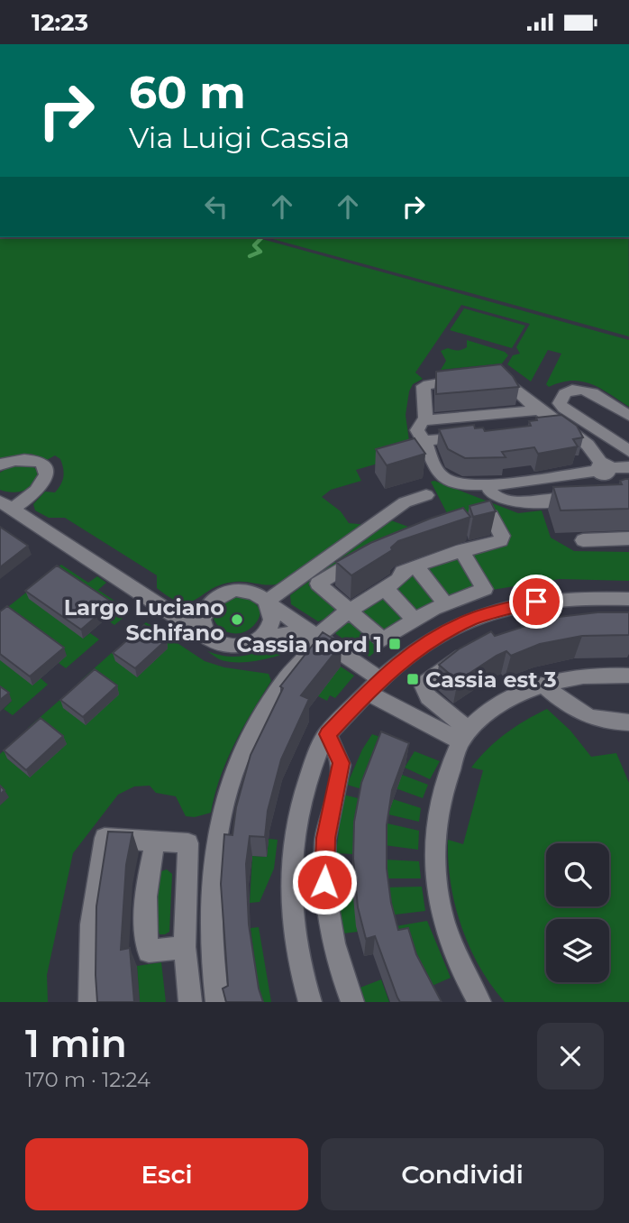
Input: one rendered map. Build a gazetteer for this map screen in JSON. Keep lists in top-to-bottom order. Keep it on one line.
{"places":{"other":["Largo Luciano Schifano"],"transit":["Cassia nord 1","Cassia est 3"]},"page":{"status":"12:23","turn":["60 m","Via Luigi Cassia"],"heading":["1 min","170 m · 12:24"],"buttons":["Esci","Condividi"]}}
